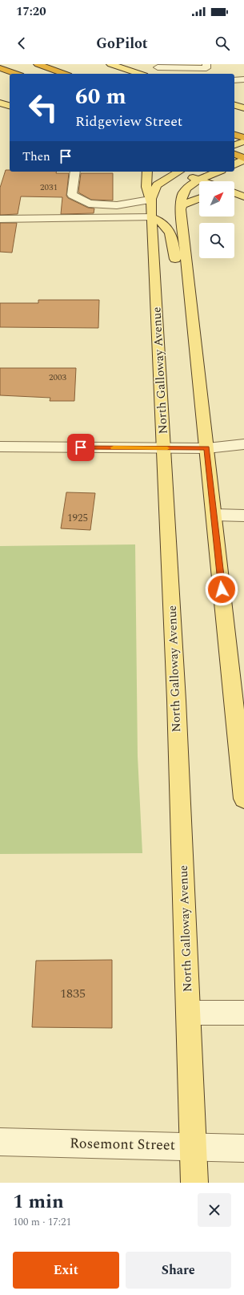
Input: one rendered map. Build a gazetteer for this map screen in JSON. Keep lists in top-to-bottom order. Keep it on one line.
{"streets":{"main road":["North Galloway Avenue"],"street":["Rosemont Street"]},"crossings":[["North Galloway Avenue","Rosemont Street"]],"house_numbers":["2031","2003","1925","1835"],"north":"top right","page":{"status":"17:20","header":"GoPilot","turn":["60 m","Ridgeview Street"],"then":"Then","heading":["1 min","100 m · 17:21"],"buttons":["Exit","Share"]}}
